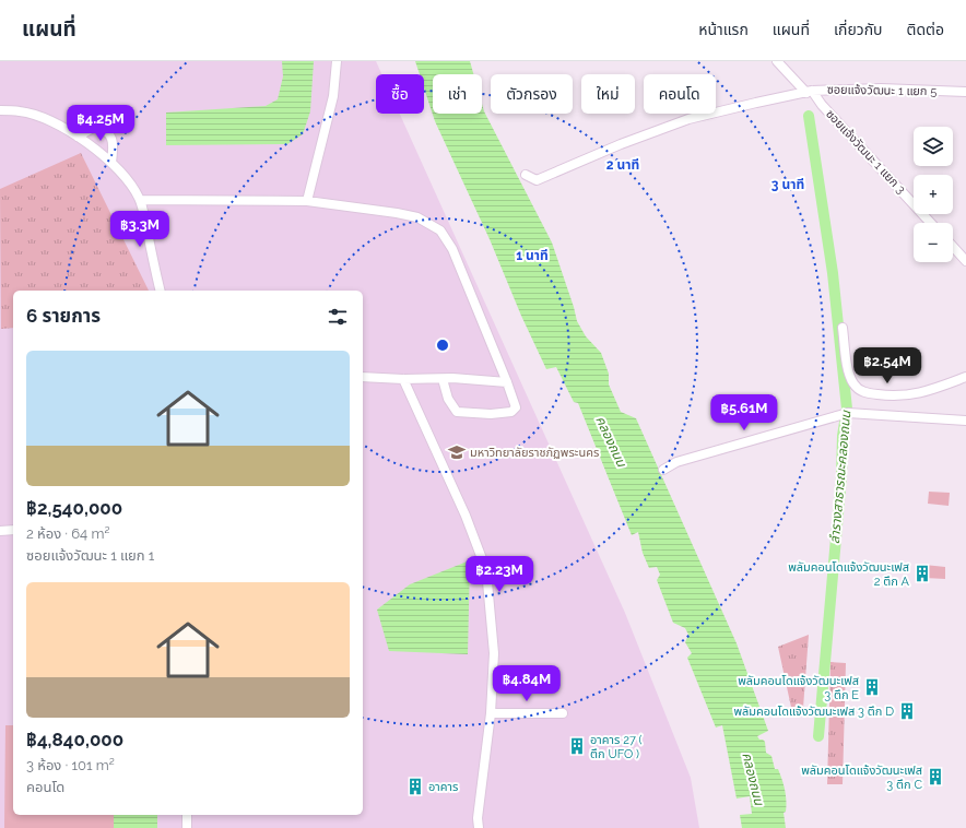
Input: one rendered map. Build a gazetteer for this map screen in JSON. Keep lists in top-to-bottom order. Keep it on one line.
{"streets":{"street":["ซอยแจ้งวัฒนะ 1 แยก 5","ซอยแจ้งวัฒนะ 1 แยก 3"]},"crossings":[["ซอยแจ้งวัฒนะ 1 แยก 5","ซอยแจ้งวัฒนะ 1 แยก 3"]],"water":["คลองถนน","ลำรางสาธารณะคลองถนน"],"places":{"school or university":["มหาวิทยาลัยราชภัฏพระนคร"],"building":["พลัมคอนโดแจ้งวัฒนะเฟส 2 ตึก A","พลัมคอนโดแจ้งวัฒนะเฟส 3 ตึก E","พลัมคอนโดแจ้งวัฒนะเฟส 3 ตึก D","อาคาร 27 ( ตึก UFO )","พลัมคอนโดแจ้งวัฒนะเฟส 3 ตึก C","อาคาร"]},"page":{"header":"แผนที่","nav":["หน้าแรก","แผนที่","เกี่ยวกับ","ติดต่อ"],"chip":["ซื้อ","เช่า","ตัวกรอง","ใหม่","คอนโด"],"price":["฿4.25M","฿3.3M","฿2.54M","฿5.61M","฿2.23M","฿4.84M"],"map_buttons":["+","−"],"heading":"6 รายการ","list":[{"name":"฿2,540,000","note":"2 ห้อง · 64 m² · ซอยแจ้งวัฒนะ 1 แยก 1"},{"name":"฿4,840,000","note":"3 ห้อง · 101 m² · คอนโด"}]},"rings":["2 นาที","3 นาที","1 นาที"]}
